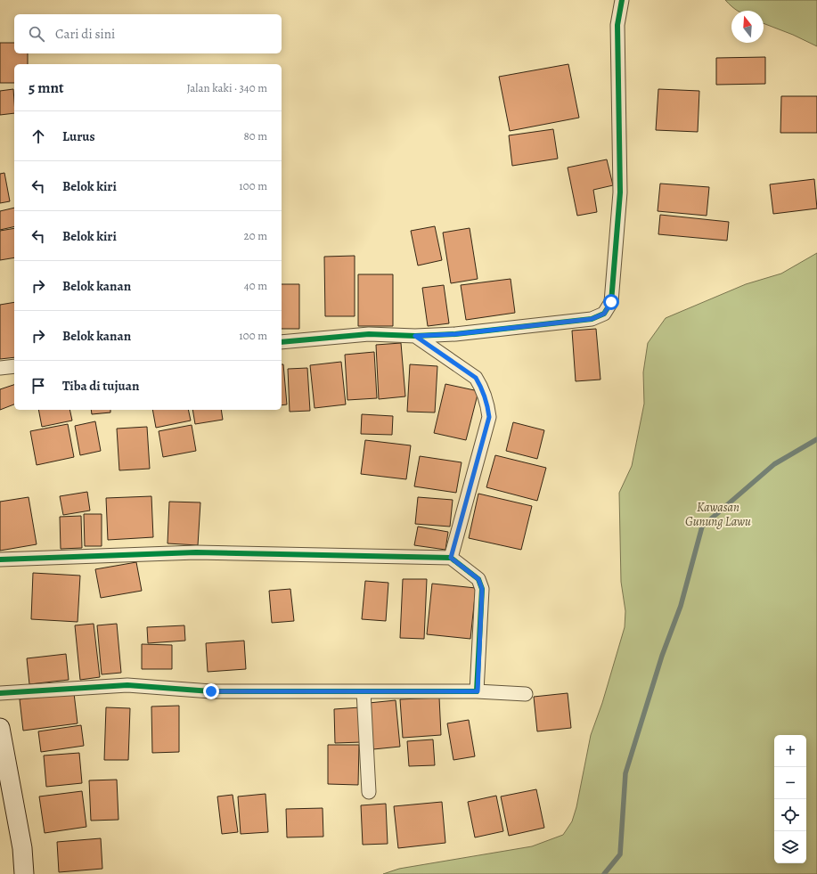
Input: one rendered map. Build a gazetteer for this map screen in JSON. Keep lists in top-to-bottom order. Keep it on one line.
{"parks":["Kawasan Gunung Lawu"],"north":"top","page":{"search":"Cari di sini","heading":["5 mnt","Jalan kaki · 340 m"],"list":[["Lurus","80 m"],["Belok kiri","100 m"],["Belok kiri","20 m"],["Belok kanan","40 m"],["Belok kanan","100 m"],"Tiba di tujuan"],"map_buttons":["+","−"]}}
